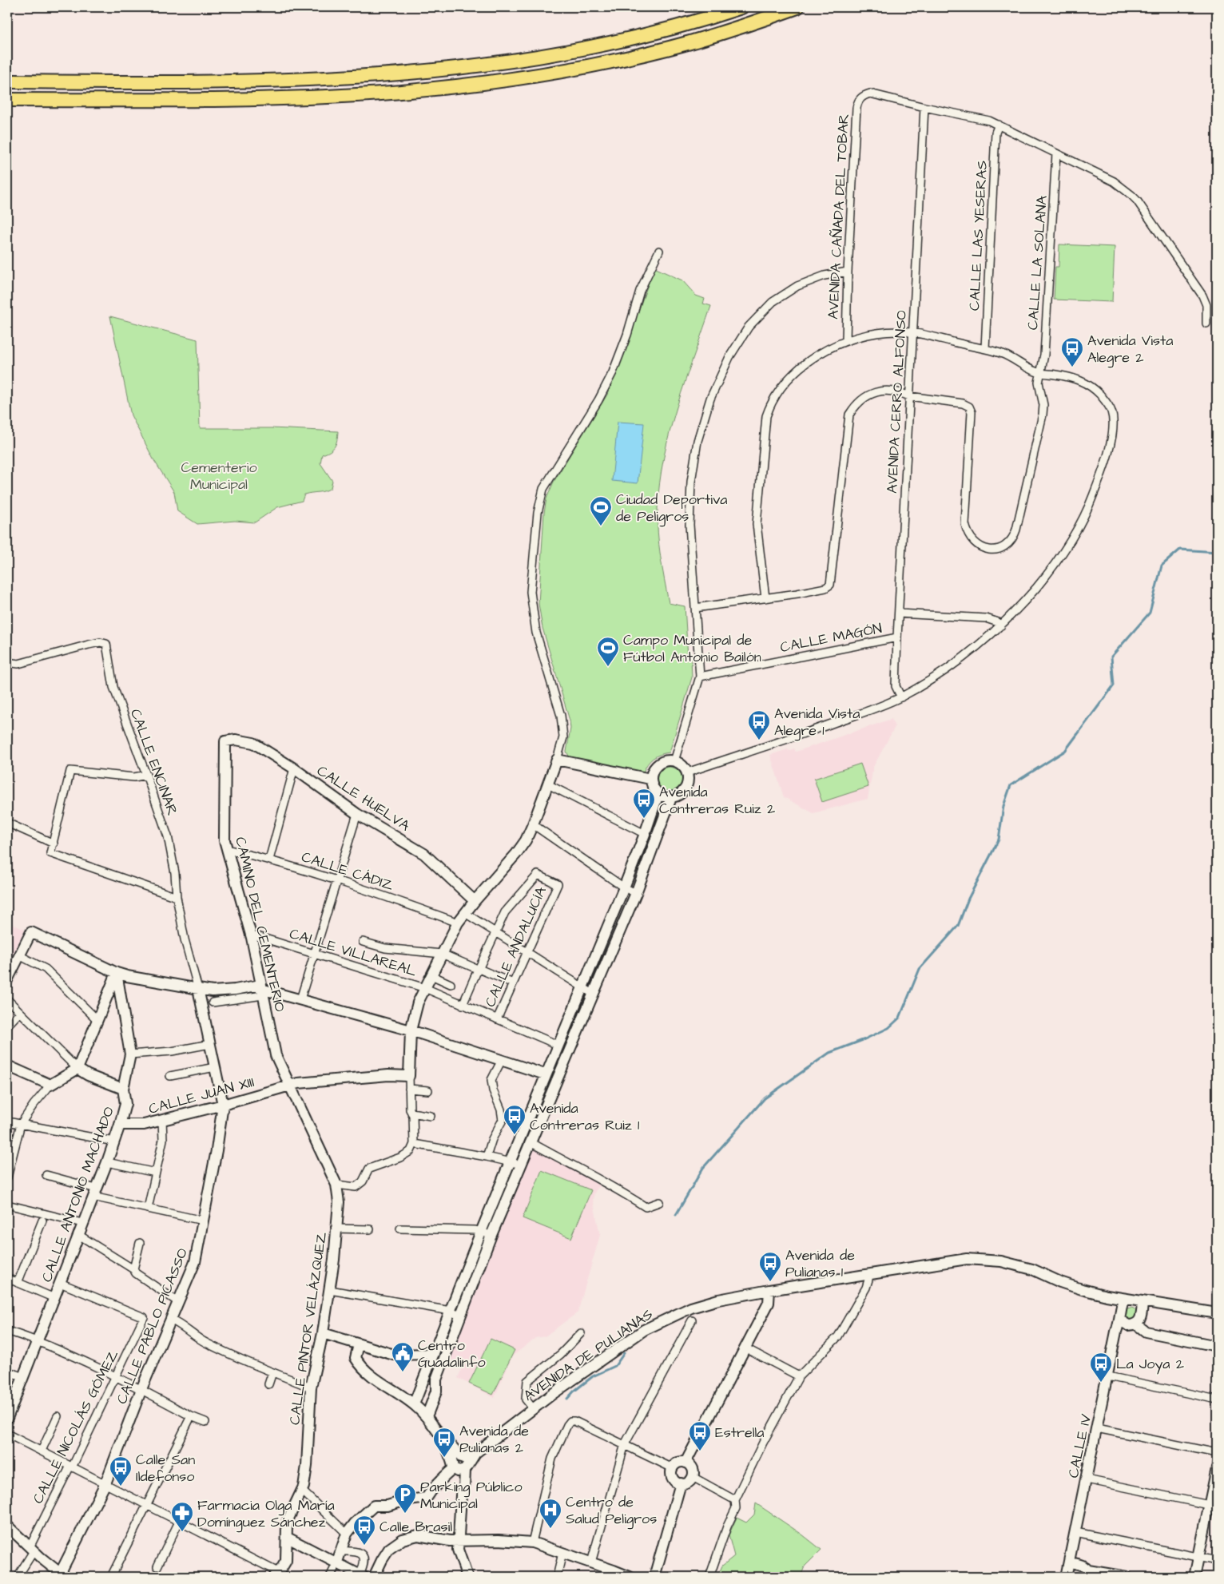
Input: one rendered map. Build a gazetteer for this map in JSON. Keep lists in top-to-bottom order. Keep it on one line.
{"streets":{"street":["AVENIDA CAÑADA DEL TOBAR","CALLE LAS YESERAS","CALLE LA SOLANA","AVENIDA CERRO ALFONSO","CALLE MAGÓN","CALLE ENCINAR","CALLE HUELVA","CALLE CÁDIZ","CAMINO DEL CEMENTERIO","CALLE ANDALUCÍA","CALLE VILLAREAL","CALLE JUAN XIII","CALLE ANTONIO MACHADO","CALLE PABLO PICASSO","CALLE PINTOR VELÁZQUEZ","AVENIDA DE PULIANAS","CALLE NICOLÁS GÓMEZ","CALLE IV"]},"crossings":[["AVENIDA CAÑADA DEL TOBAR","AVENIDA CERRO ALFONSO"],["CALLE LA SOLANA","AVENIDA CERRO ALFONSO"],["AVENIDA CERRO ALFONSO","CALLE MAGÓN"],["CALLE HUELVA","CAMINO DEL CEMENTERIO"],["CALLE CÁDIZ","CAMINO DEL CEMENTERIO"],["CAMINO DEL CEMENTERIO","CALLE VILLAREAL"],["CAMINO DEL CEMENTERIO","CALLE JUAN XIII"],["CAMINO DEL CEMENTERIO","CALLE PINTOR VELÁZQUEZ"],["CALLE ANDALUCÍA","CALLE VILLAREAL"],["CALLE JUAN XIII","CALLE ANTONIO MACHADO"],["CALLE JUAN XIII","CALLE PABLO PICASSO"],["CALLE JUAN XIII","CALLE PINTOR VELÁZQUEZ"],["CALLE ANTONIO MACHADO","CALLE NICOLÁS GÓMEZ"],["AVENIDA DE PULIANAS","CALLE IV"]],"parks":["Cementerio Municipal"],"places":{"bus stop":["Avenida Vista Alegre 2","Avenida Vista Alegre 1","Avenida Contreras Ruiz 2","Avenida Contreras Ruiz 1","Avenida de Pulianas 1","La Joya 2","Estrella","Avenida de Pulianas 2","Calle San Ildefonso","Calle Brasil"],"sports":["Ciudad Deportiva de Peligros","Campo Municipal de Fútbol Antonio Bailón"],"public building":["Centro Guadalinfo"],"parking":["Parking Público Municipal"],"hospital":["Centro de Salud Peligros"],"pharmacy":["Farmacia Olga María Domínguez Sánchez"]}}
